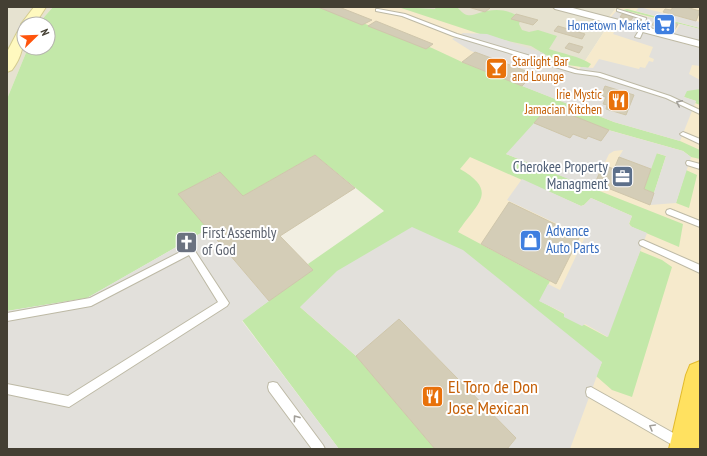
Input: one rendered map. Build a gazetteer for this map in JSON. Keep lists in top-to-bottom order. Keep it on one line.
{"places":{"supermarket":["Hometown Market"],"bar":["Starlight Bar and Lounge"],"restaurant":["Irie Mystic Jamacian Kitchen","El Toro de Don Jose Mexican"],"office":["Cherokee Property Managment"],"shop":["Advance Auto Parts"],"church":["First Assembly of God"]},"north":"top right"}
